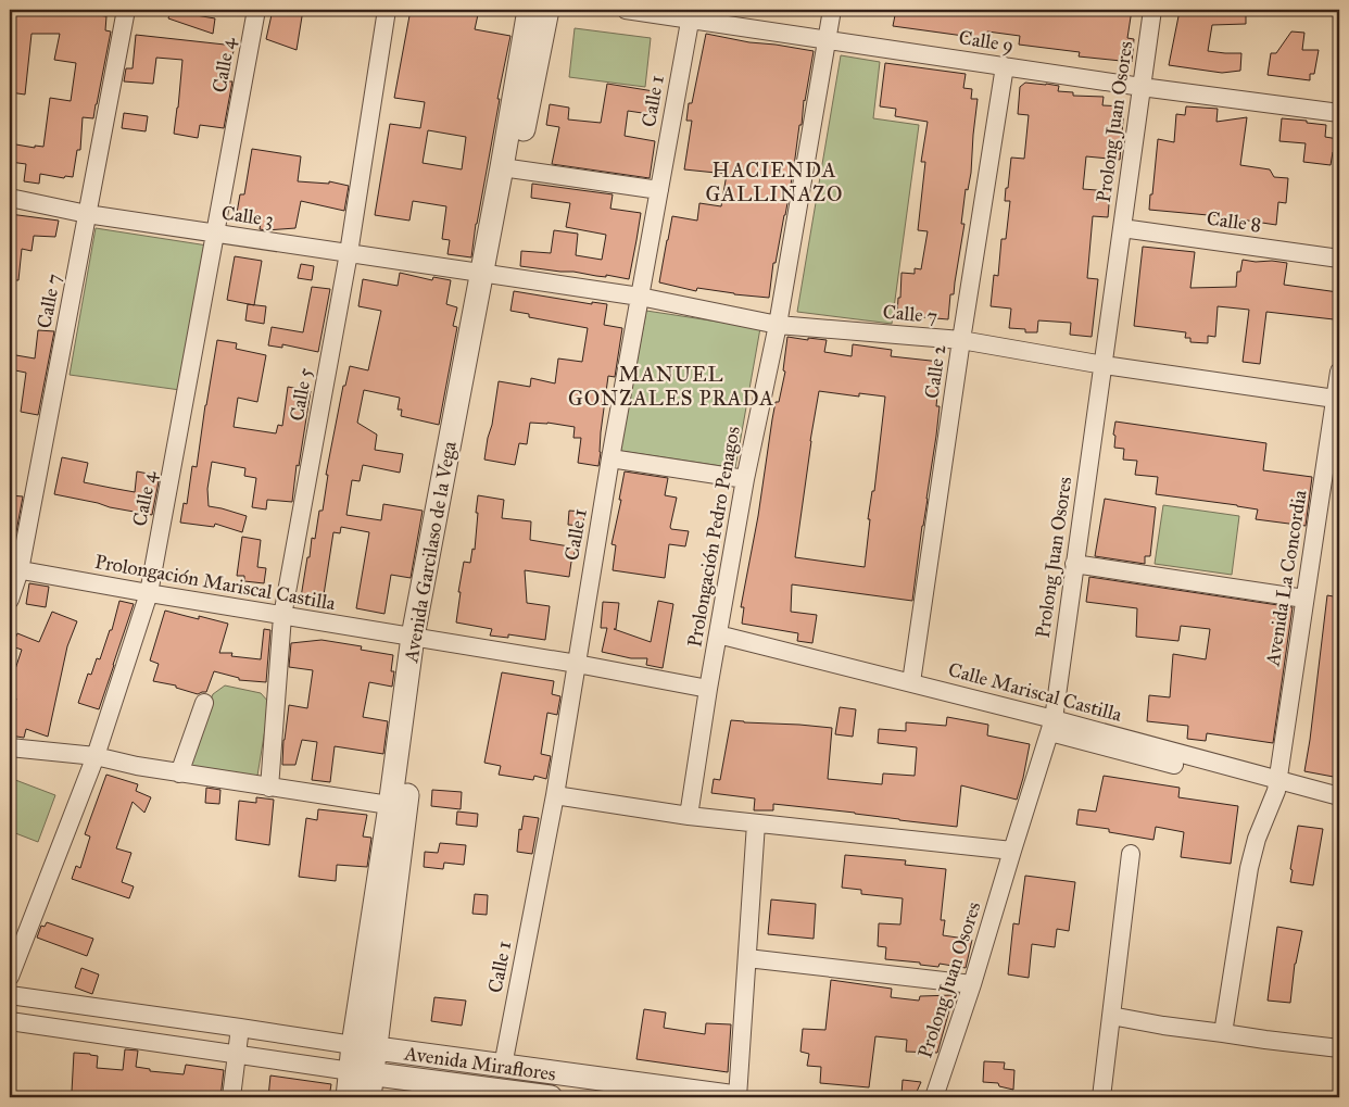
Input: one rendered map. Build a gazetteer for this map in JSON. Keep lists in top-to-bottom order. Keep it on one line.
{"streets":{"street":["Calle 9","Calle 4","Calle 1","Prolong Juan Osores","Calle 3","Calle 8","Calle 7","Calle 2","Calle 5","Prolongación Pedro Penagos","Avenida Garcilaso de la Vega","Avenida La Concordia","Prolongación Mariscal Castilla","Calle Mariscal Castilla","Avenida Miraflores"]},"crossings":[["Calle 9","Calle 1"],["Calle 9","Prolong Juan Osores"],["Calle 9","Calle 2"],["Calle 9","Prolongación Pedro Penagos"],["Calle 4","Calle 3"],["Calle 4","Prolongación Mariscal Castilla"],["Calle 1","Calle 7"],["Calle 1","Prolongación Mariscal Castilla"],["Calle 1","Avenida Miraflores"],["Prolong Juan Osores","Calle 8"],["Prolong Juan Osores","Calle 7"],["Prolong Juan Osores","Calle Mariscal Castilla"],["Calle 3","Calle 7"],["Calle 3","Calle 5"],["Calle 3","Avenida Garcilaso de la Vega"],["Calle 7","Calle 2"],["Calle 7","Prolongación Pedro Penagos"],["Calle 7","Avenida Garcilaso de la Vega"],["Calle 7","Avenida La Concordia"],["Calle 7","Prolongación Mariscal Castilla"],["Calle 2","Calle Mariscal Castilla"],["Calle 5","Prolongación Mariscal Castilla"],["Prolongación Pedro Penagos","Prolongación Mariscal Castilla"],["Prolongación Pedro Penagos","Calle Mariscal Castilla"],["Avenida Garcilaso de la Vega","Prolongación Mariscal Castilla"],["Avenida Garcilaso de la Vega","Avenida Miraflores"],["Avenida La Concordia","Calle Mariscal Castilla"]],"districts":["HACIENDA GALLINAZO","MANUEL GONZALES PRADA"]}
